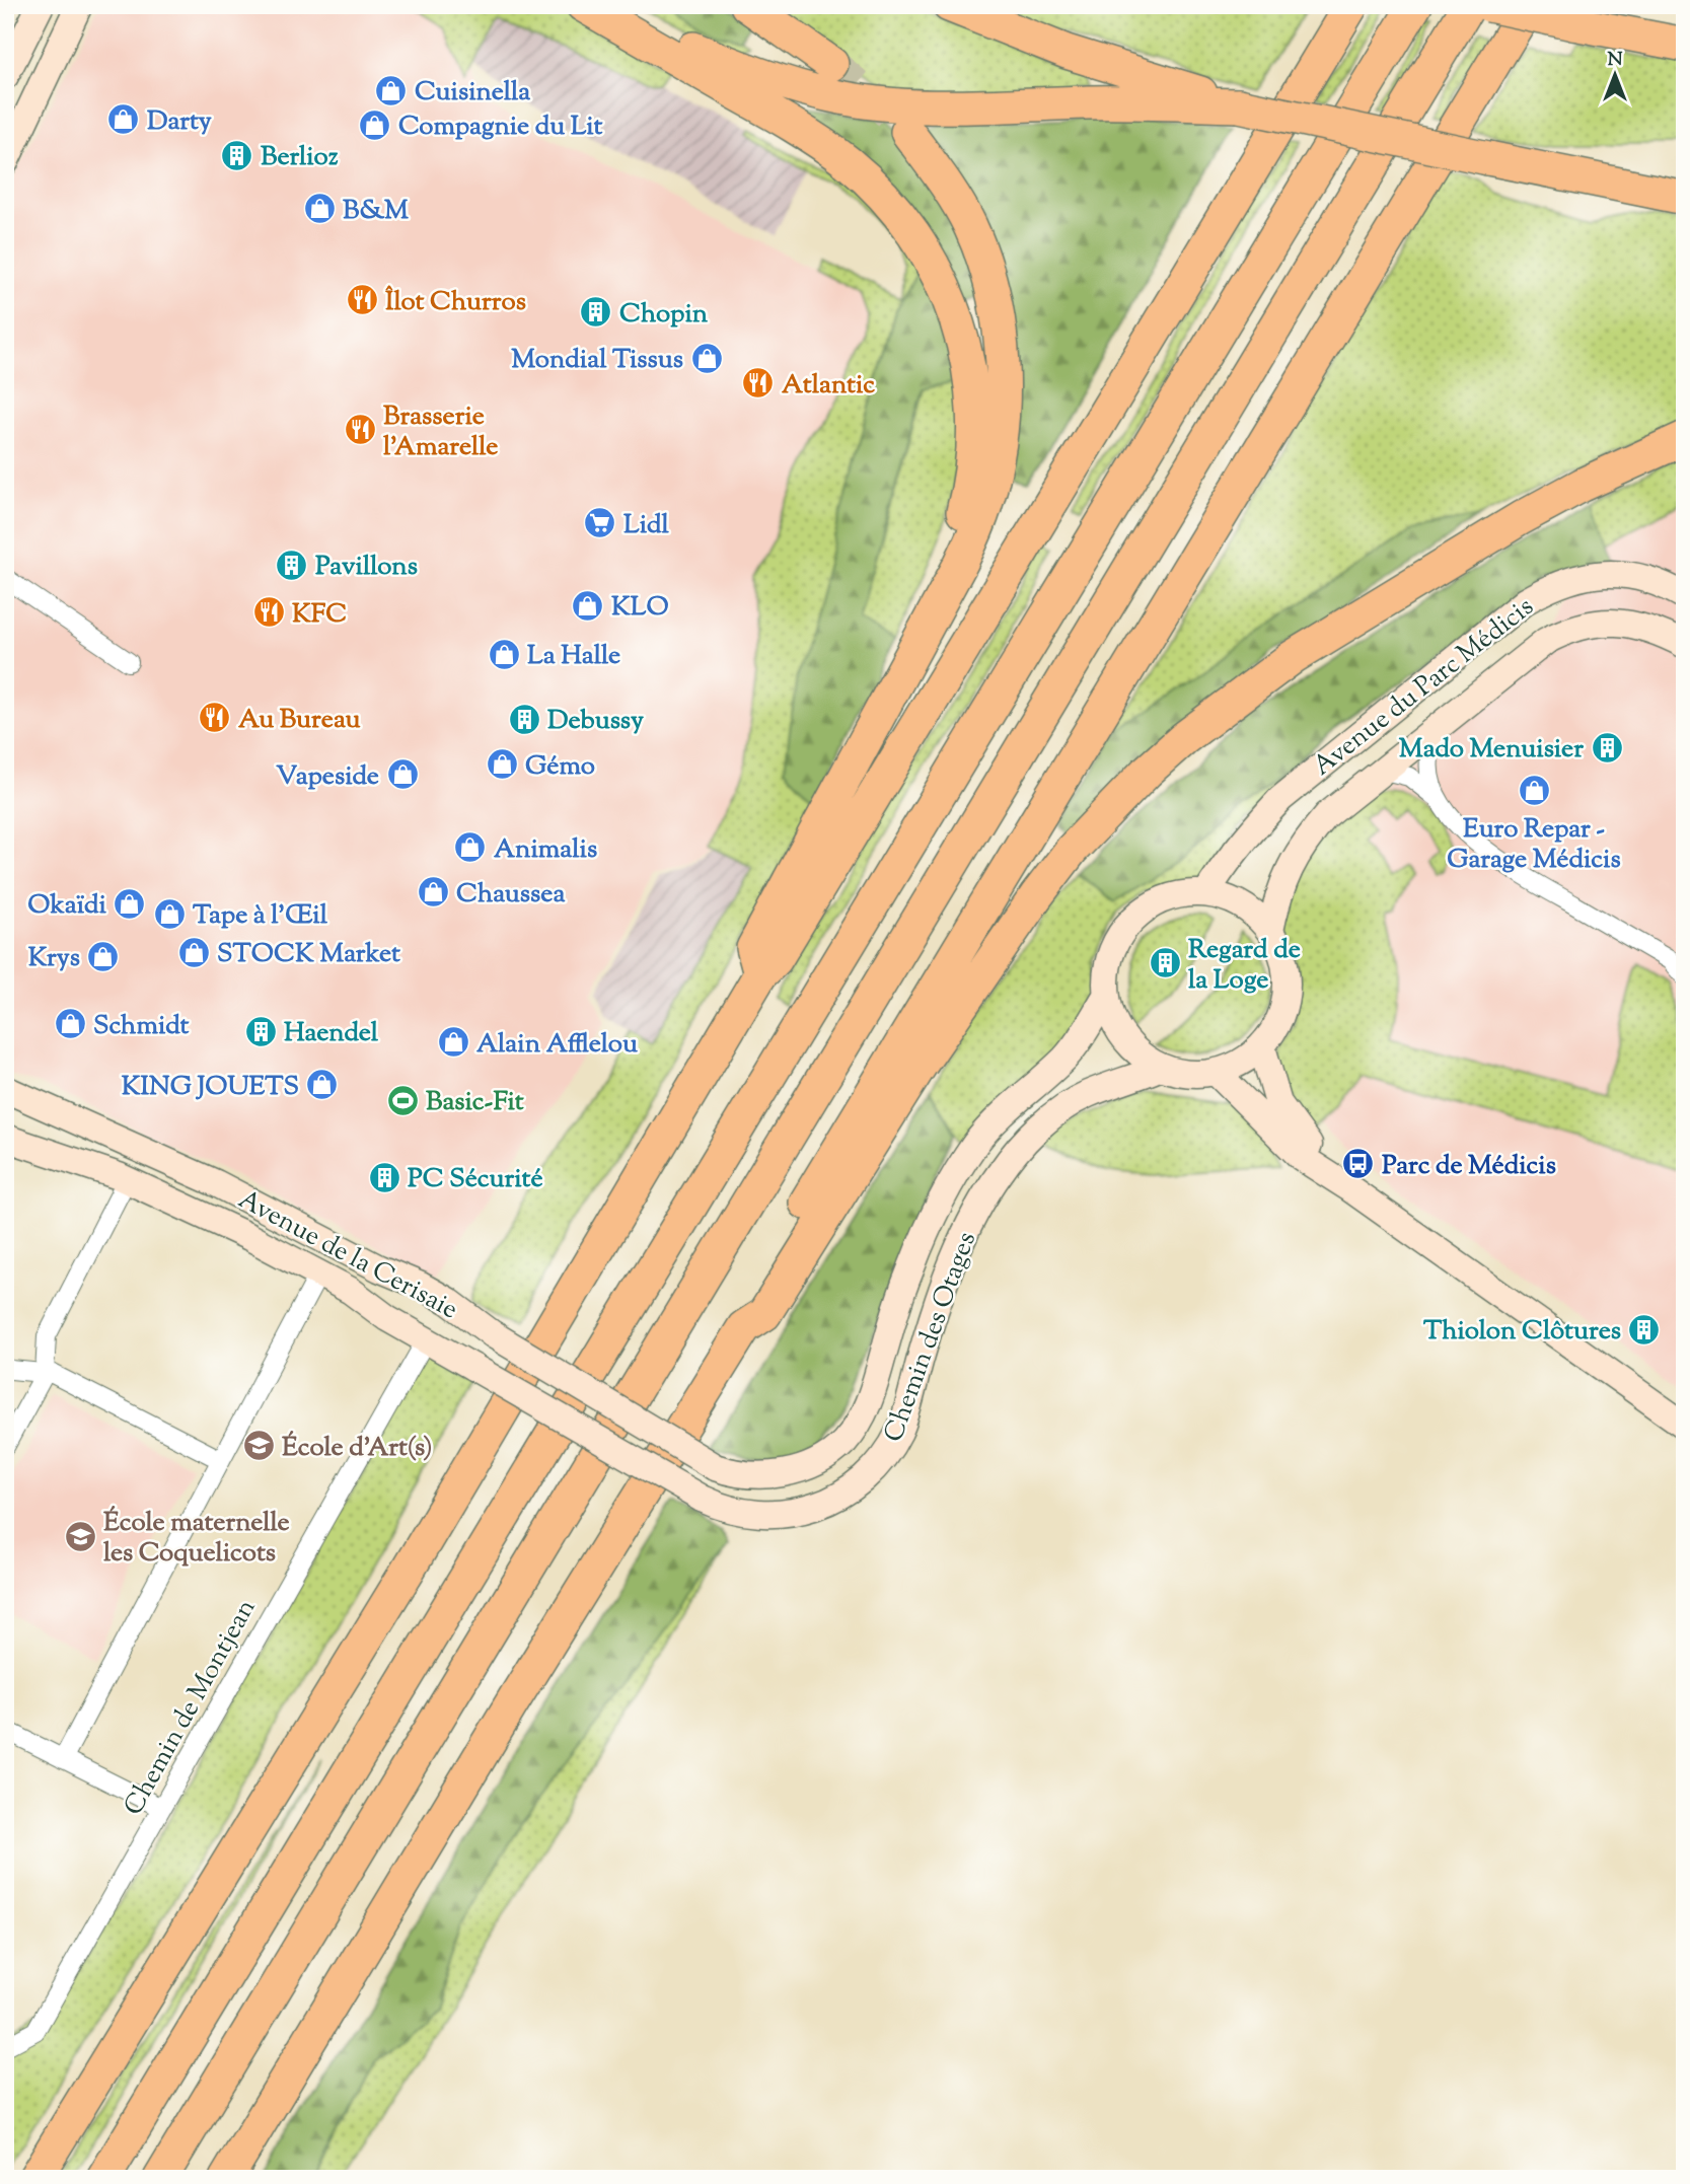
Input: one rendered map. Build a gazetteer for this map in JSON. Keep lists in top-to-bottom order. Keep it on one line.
{"streets":{"street":["Avenue du Parc Médicis","Avenue de la Cerisaie","Chemin des Otages","Chemin de Montjean"]},"crossings":[["Avenue du Parc Médicis","Chemin des Otages"],["Avenue de la Cerisaie","Chemin des Otages"],["Avenue de la Cerisaie","Chemin de Montjean"]],"places":{"shop":["Cuisinella","Darty","Compagnie du Lit","B&M","Mondial Tissus","KLO","La Halle","Gémo","Vapeside","Euro Repar - Garage Médicis","Animalis","Chaussea","Okaïdi","Tape à l'Œil","STOCK Market","Krys","Schmidt","Alain Afflelou","KING JOUETS"],"building":["Berlioz","Chopin","Pavillons","Debussy","Mado Menuisier","Regard de la Loge","Haendel","PC Sécurité","Thiolon Clôtures"],"restaurant":["Îlot Churros","Atlantic","Brasserie l'Amarelle","KFC","Au Bureau"],"supermarket":["Lidl"],"sports":["Basic-Fit"],"bus stop":["Parc de Médicis"],"school or university":["École d'Art(s)","École maternelle les Coquelicots"]},"north":"top"}
